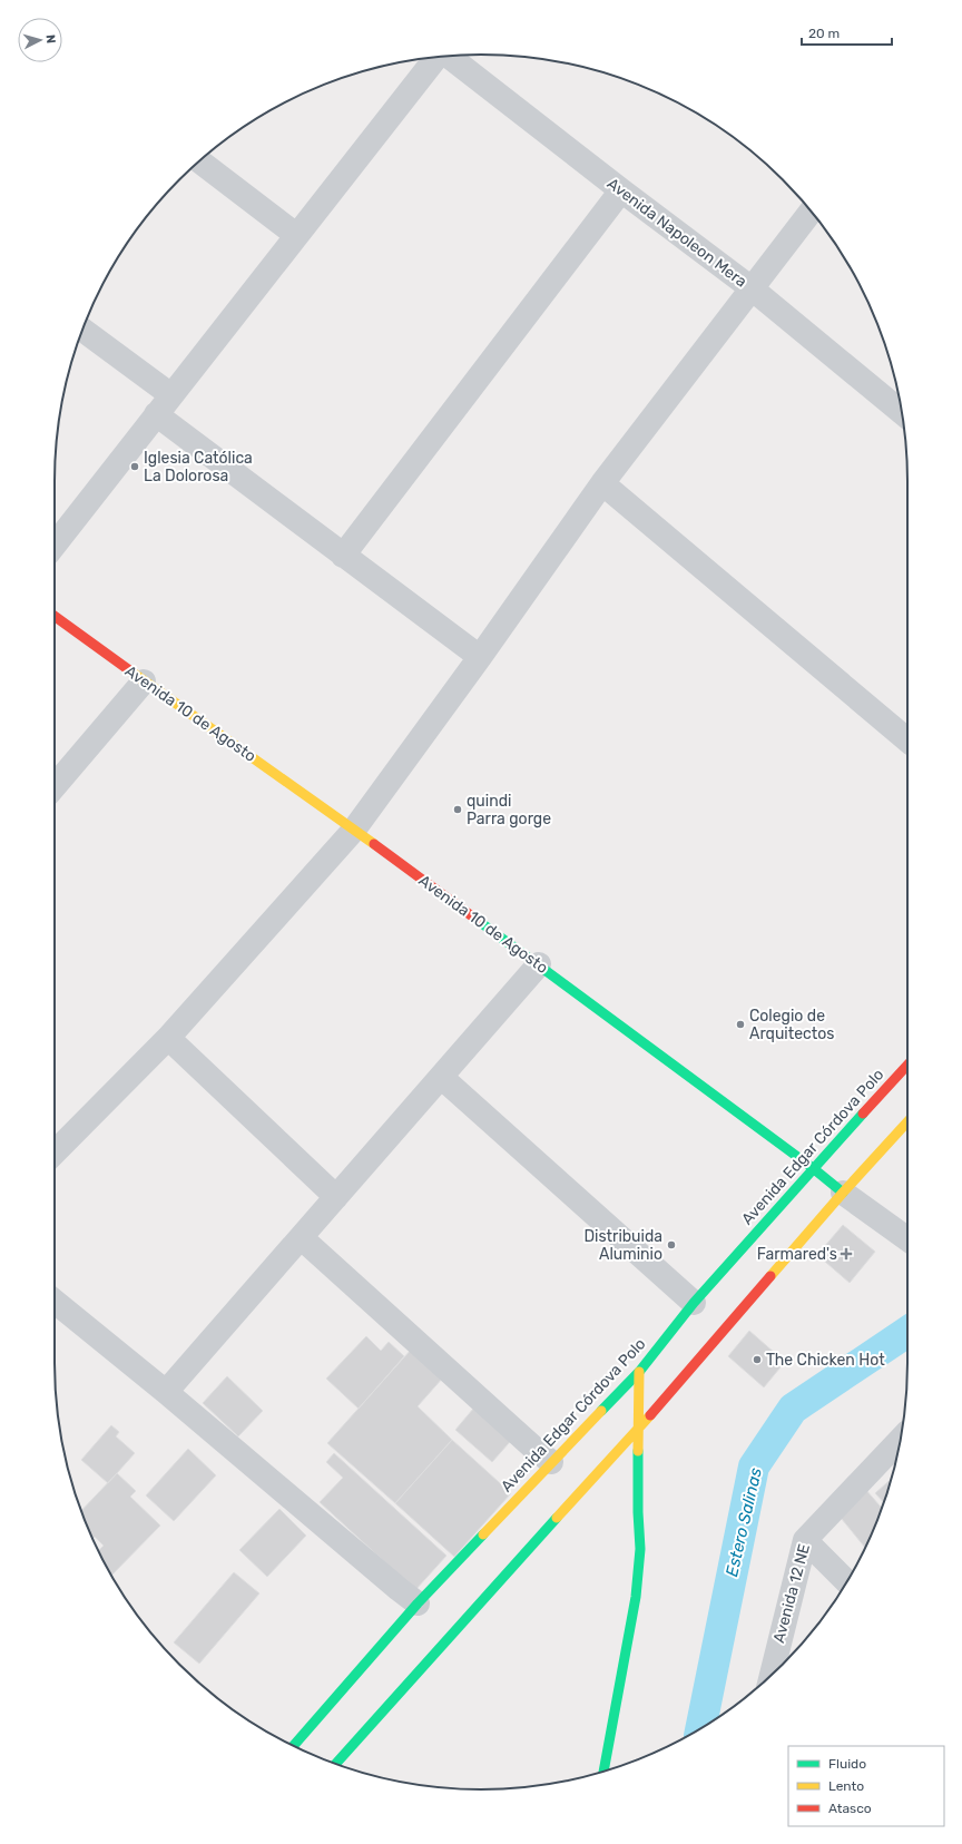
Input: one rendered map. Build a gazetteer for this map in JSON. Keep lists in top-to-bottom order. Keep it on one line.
{"streets":{"main road":["Avenida 10 de Agosto","Avenida Edgar Córdova Polo"],"street":["Avenida Napoleon Mera","Avenida 12 NE"]},"crossings":[["Avenida 10 de Agosto","Avenida Edgar Córdova Polo"]],"water":["Estero Salinas"],"places":{"other":["Iglesia Católica La Dolorosa","quindi Parra gorge","Colegio de Arquitectos","Distribuida Aluminio","The Chicken Hot"],"health":["Farmared's"]},"legend":["Fluido","Lento","Atasco"],"scale_bar":"20 m","north":"right"}
